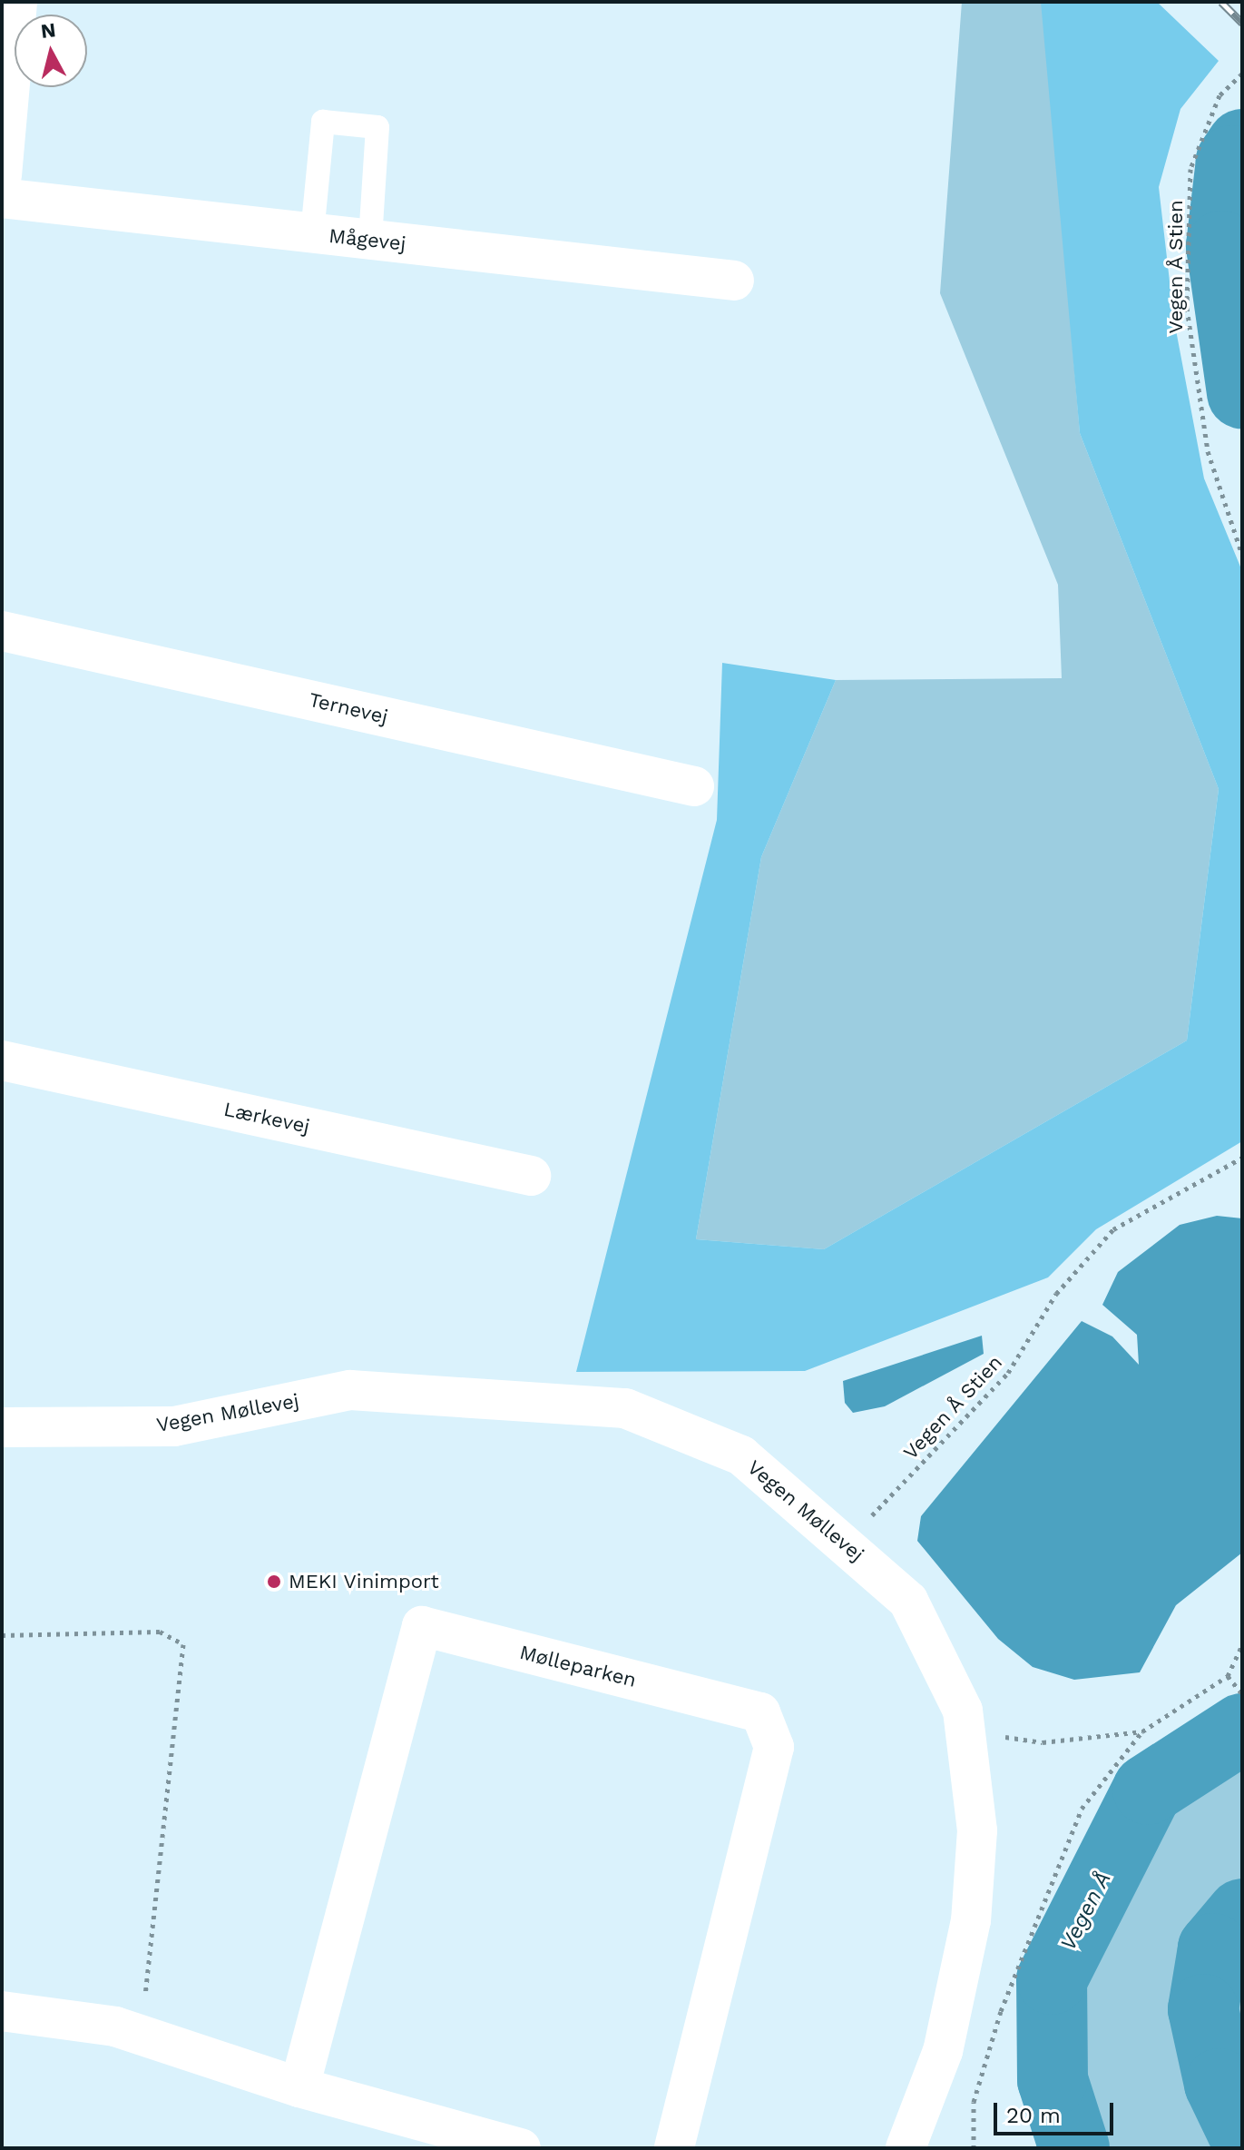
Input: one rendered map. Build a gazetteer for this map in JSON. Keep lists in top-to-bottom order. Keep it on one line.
{"streets":{"street":["Mågevej","Ternevej","Lærkevej","Vegen Møllevej","Mølleparken"],"path":["Vegen Å Stien"]},"crossings":[["Vegen Å Stien","Vegen Møllevej"]],"water":["Vegen Å"],"places":["MEKI Vinimport"],"scale_bar":"20 m","north":"top"}
